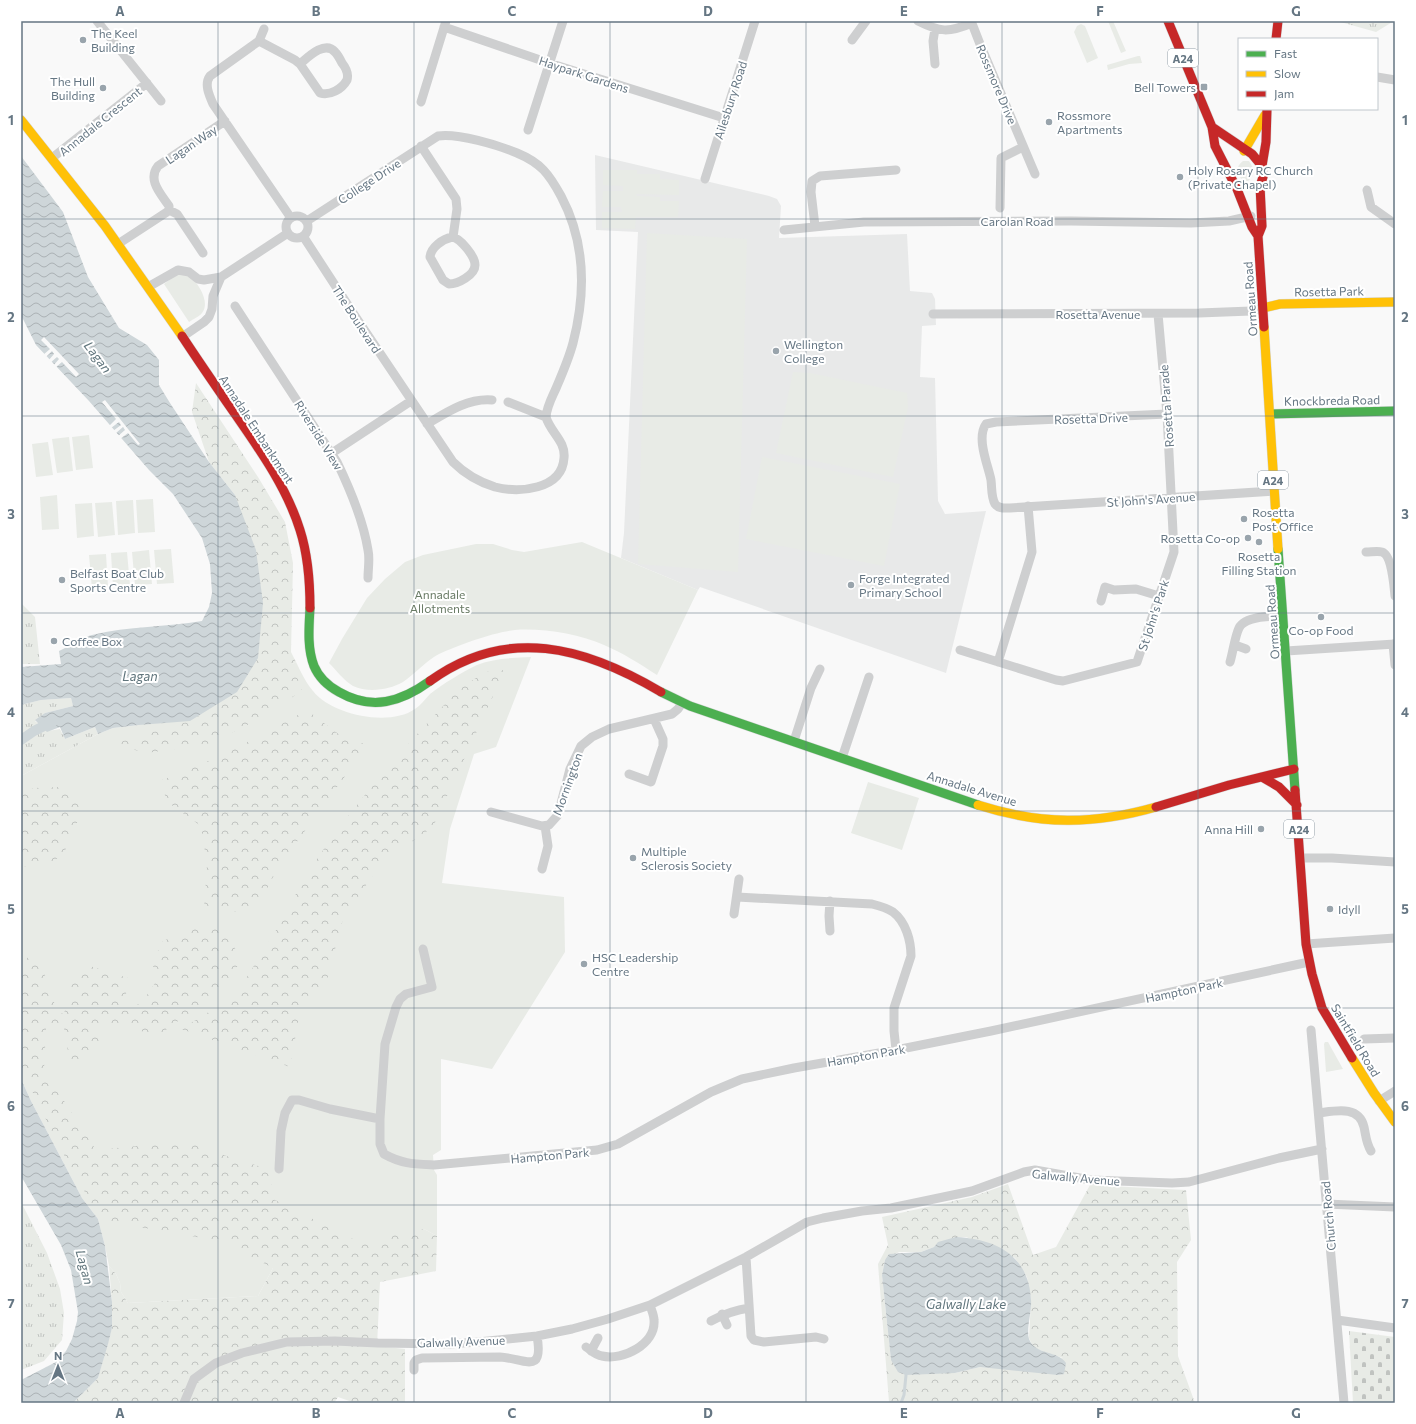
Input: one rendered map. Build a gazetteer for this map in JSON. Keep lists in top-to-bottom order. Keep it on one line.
{"streets":{"street":["A24","Haypark Gardens","Rossmore Drive","Ailesbury Road","Annadale Crescent","Lagan Way","College Drive","Carolan Road","Rosetta Park","Ormeau Road","Rosetta Avenue","The Boulevard","Knockbreda Road","Rosetta Parade","Rosetta Drive","Annadale Embankment","Riverside View","St John's Avenue","St John's Park","Mornington","Annadale Avenue","Hampton Park","Saintfield Road","Galwally Avenue","Church Road"]},"crossings":[["Haypark Gardens","Ailesbury Road"],["Annadale Crescent","Annadale Embankment"],["College Drive","The Boulevard"],["Carolan Road","Ormeau Road"],["Rosetta Park","Ormeau Road"],["Rosetta Park","Rosetta Avenue"],["Ormeau Road","Rosetta Avenue"],["Ormeau Road","Knockbreda Road"],["Ormeau Road","St John's Avenue"],["Ormeau Road","Annadale Avenue"],["Ormeau Road","Hampton Park"],["Ormeau Road","Saintfield Road"],["Rosetta Avenue","Rosetta Parade"],["Rosetta Parade","Rosetta Drive"],["Rosetta Parade","St John's Avenue"],["Rosetta Parade","St John's Park"],["Rosetta Drive","St John's Avenue"],["Annadale Embankment","Mornington"],["Annadale Embankment","Annadale Avenue"],["St John's Avenue","St John's Park"],["Mornington","Annadale Avenue"],["Galwally Avenue","Church Road"]],"water":["Lagan","Galwally Lake"],"parks":["Annadale Allotments"],"places":{"other":["The Keel Building","The Hull Building","Rossmore Apartments","Holy Rosary RC Church (Private Chapel)","Wellington College","Rosetta Post Office","Rosetta Co-op","Rosetta Filling Station","Belfast Boat Club Sports Centre","Forge Integrated Primary School","Co-op Food","Coffee Box","Anna Hill","Multiple Sclerosis Society","Idyll","HSC Leadership Centre"],"transit":["Bell Towers"]},"legend":["Fast","Slow","Jam"],"north":"top","grid":{"columns":["A","B","C","D","E","F","G"],"rows":["1","2","3","4","5","6","7"]}}
